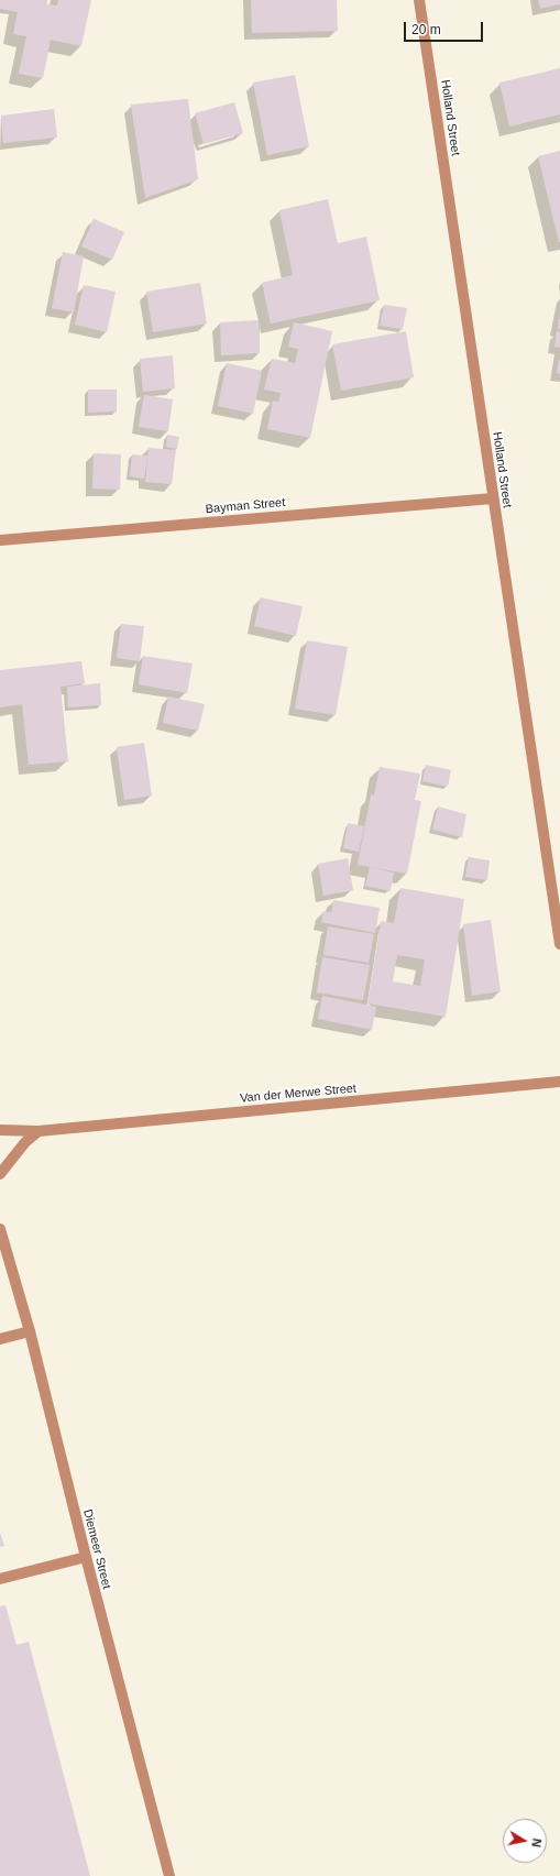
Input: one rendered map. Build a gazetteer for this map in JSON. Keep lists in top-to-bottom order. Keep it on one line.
{"streets":{"street":["Holland Street","Bayman Street","Van der Merwe Street","Diemeer Street"]},"crossings":[["Holland Street","Bayman Street"]],"scale_bar":"20 m","north":"right"}
